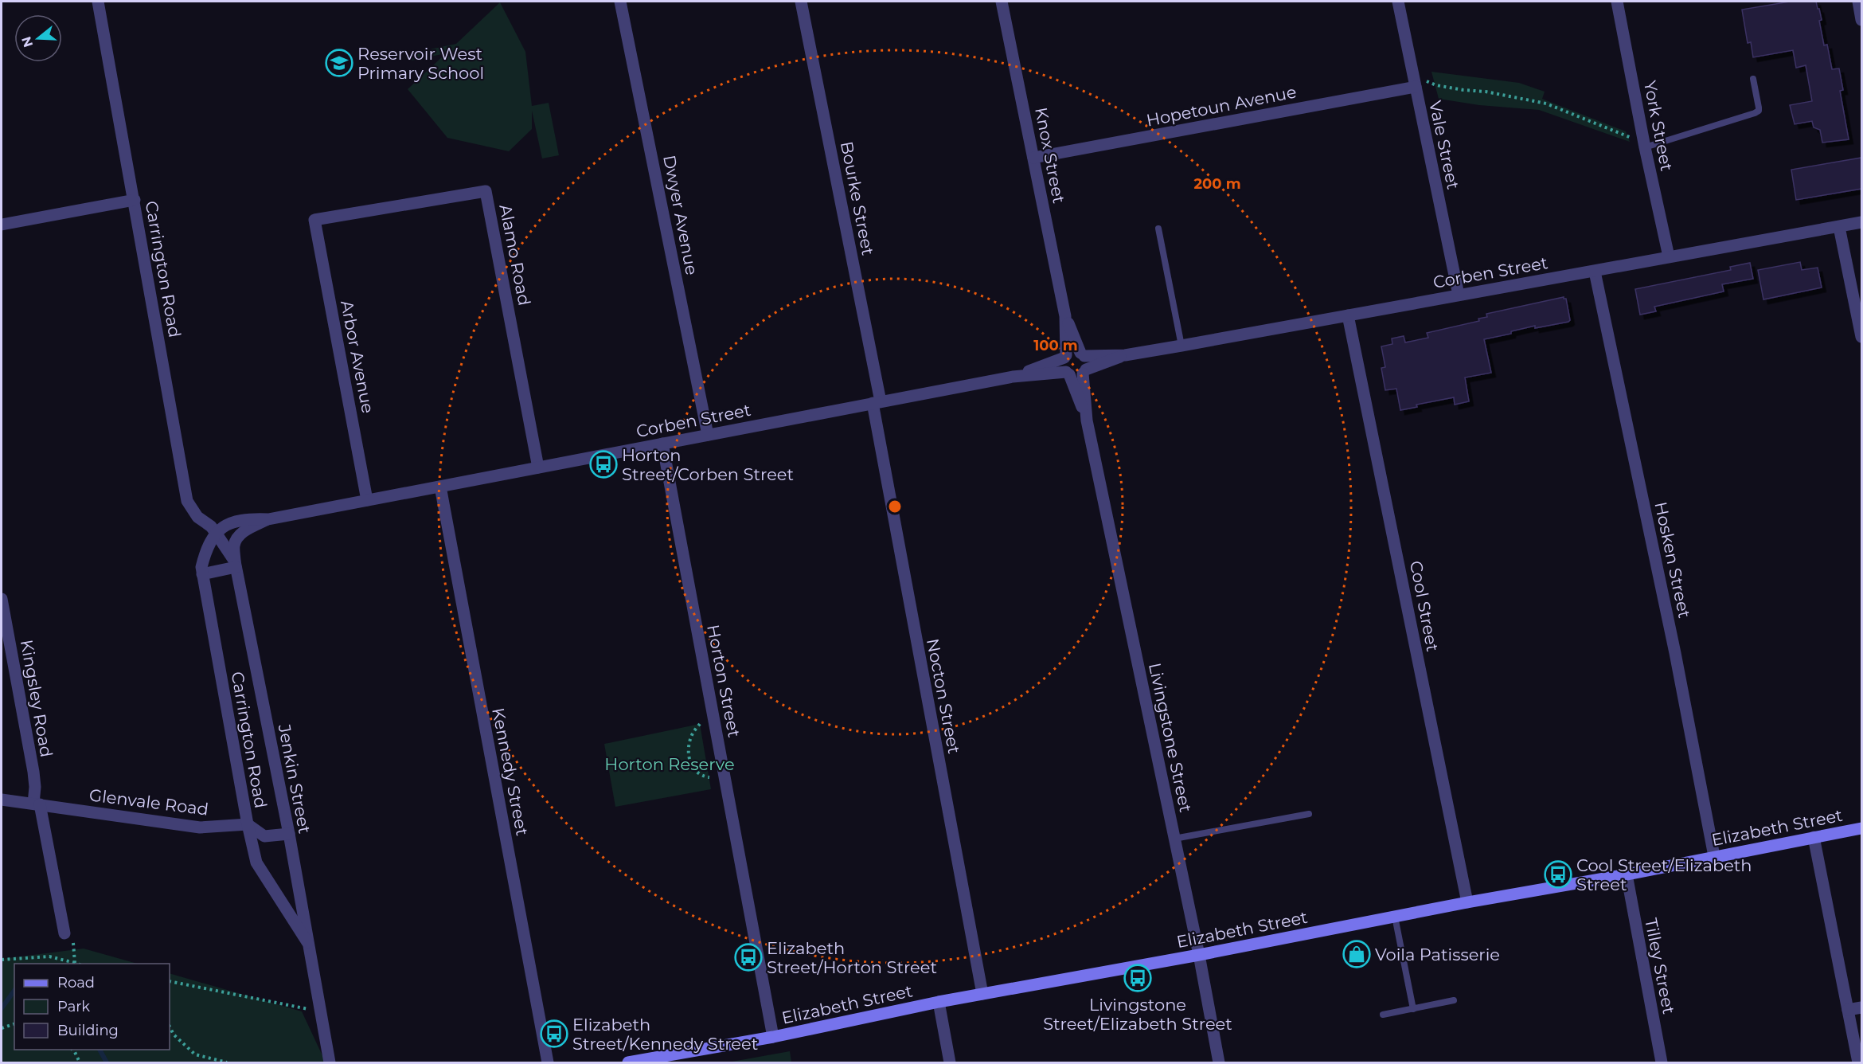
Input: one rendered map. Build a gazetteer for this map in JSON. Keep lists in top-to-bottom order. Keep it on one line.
{"streets":{"street":["Hopetoun Avenue","York Street","Vale Street","Knox Street","Bourke Street","Dwyer Avenue","Alamo Road","Carrington Road","Corben Street","Arbor Avenue","Hosken Street","Cool Street","Horton Street","Nocton Street","Kingsley Road","Livingstone Street","Kennedy Street","Jenkin Street","Glenvale Road","Elizabeth Street","Tilley Street"]},"crossings":[["Hopetoun Avenue","Vale Street"],["Hopetoun Avenue","Knox Street"],["York Street","Corben Street"],["Vale Street","Corben Street"],["Knox Street","Corben Street"],["Knox Street","Livingstone Street"],["Bourke Street","Corben Street"],["Bourke Street","Nocton Street"],["Dwyer Avenue","Corben Street"],["Alamo Road","Corben Street"],["Alamo Road","Arbor Avenue"],["Carrington Road","Jenkin Street"],["Carrington Road","Glenvale Road"],["Corben Street","Arbor Avenue"],["Corben Street","Hosken Street"],["Corben Street","Cool Street"],["Corben Street","Horton Street"],["Corben Street","Nocton Street"],["Corben Street","Livingstone Street"],["Corben Street","Kennedy Street"],["Corben Street","Jenkin Street"],["Hosken Street","Elizabeth Street"],["Cool Street","Elizabeth Street"],["Horton Street","Elizabeth Street"],["Nocton Street","Elizabeth Street"],["Kingsley Road","Glenvale Road"],["Livingstone Street","Elizabeth Street"],["Elizabeth Street","Tilley Street"]],"parks":["Horton Reserve"],"places":{"school or university":["Reservoir West Primary School"],"bus stop":["Horton Street/Corben Street","Cool Street/Elizabeth Street","Elizabeth Street/Horton Street","Livingstone Street/Elizabeth Street","Elizabeth Street/Kennedy Street"],"shop":["Voila Patisserie"]},"legend":["Road","Park","Building"],"north":"left","rings":["200 m","100 m"]}
